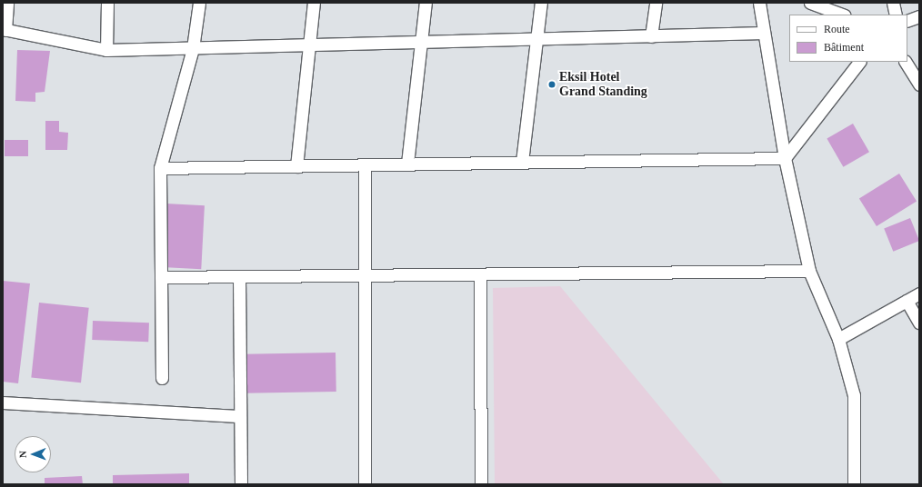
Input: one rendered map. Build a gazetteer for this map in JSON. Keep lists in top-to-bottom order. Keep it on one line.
{"places":["Eksil Hotel Grand Standing"],"legend":["Route","Bâtiment"],"north":"left"}
